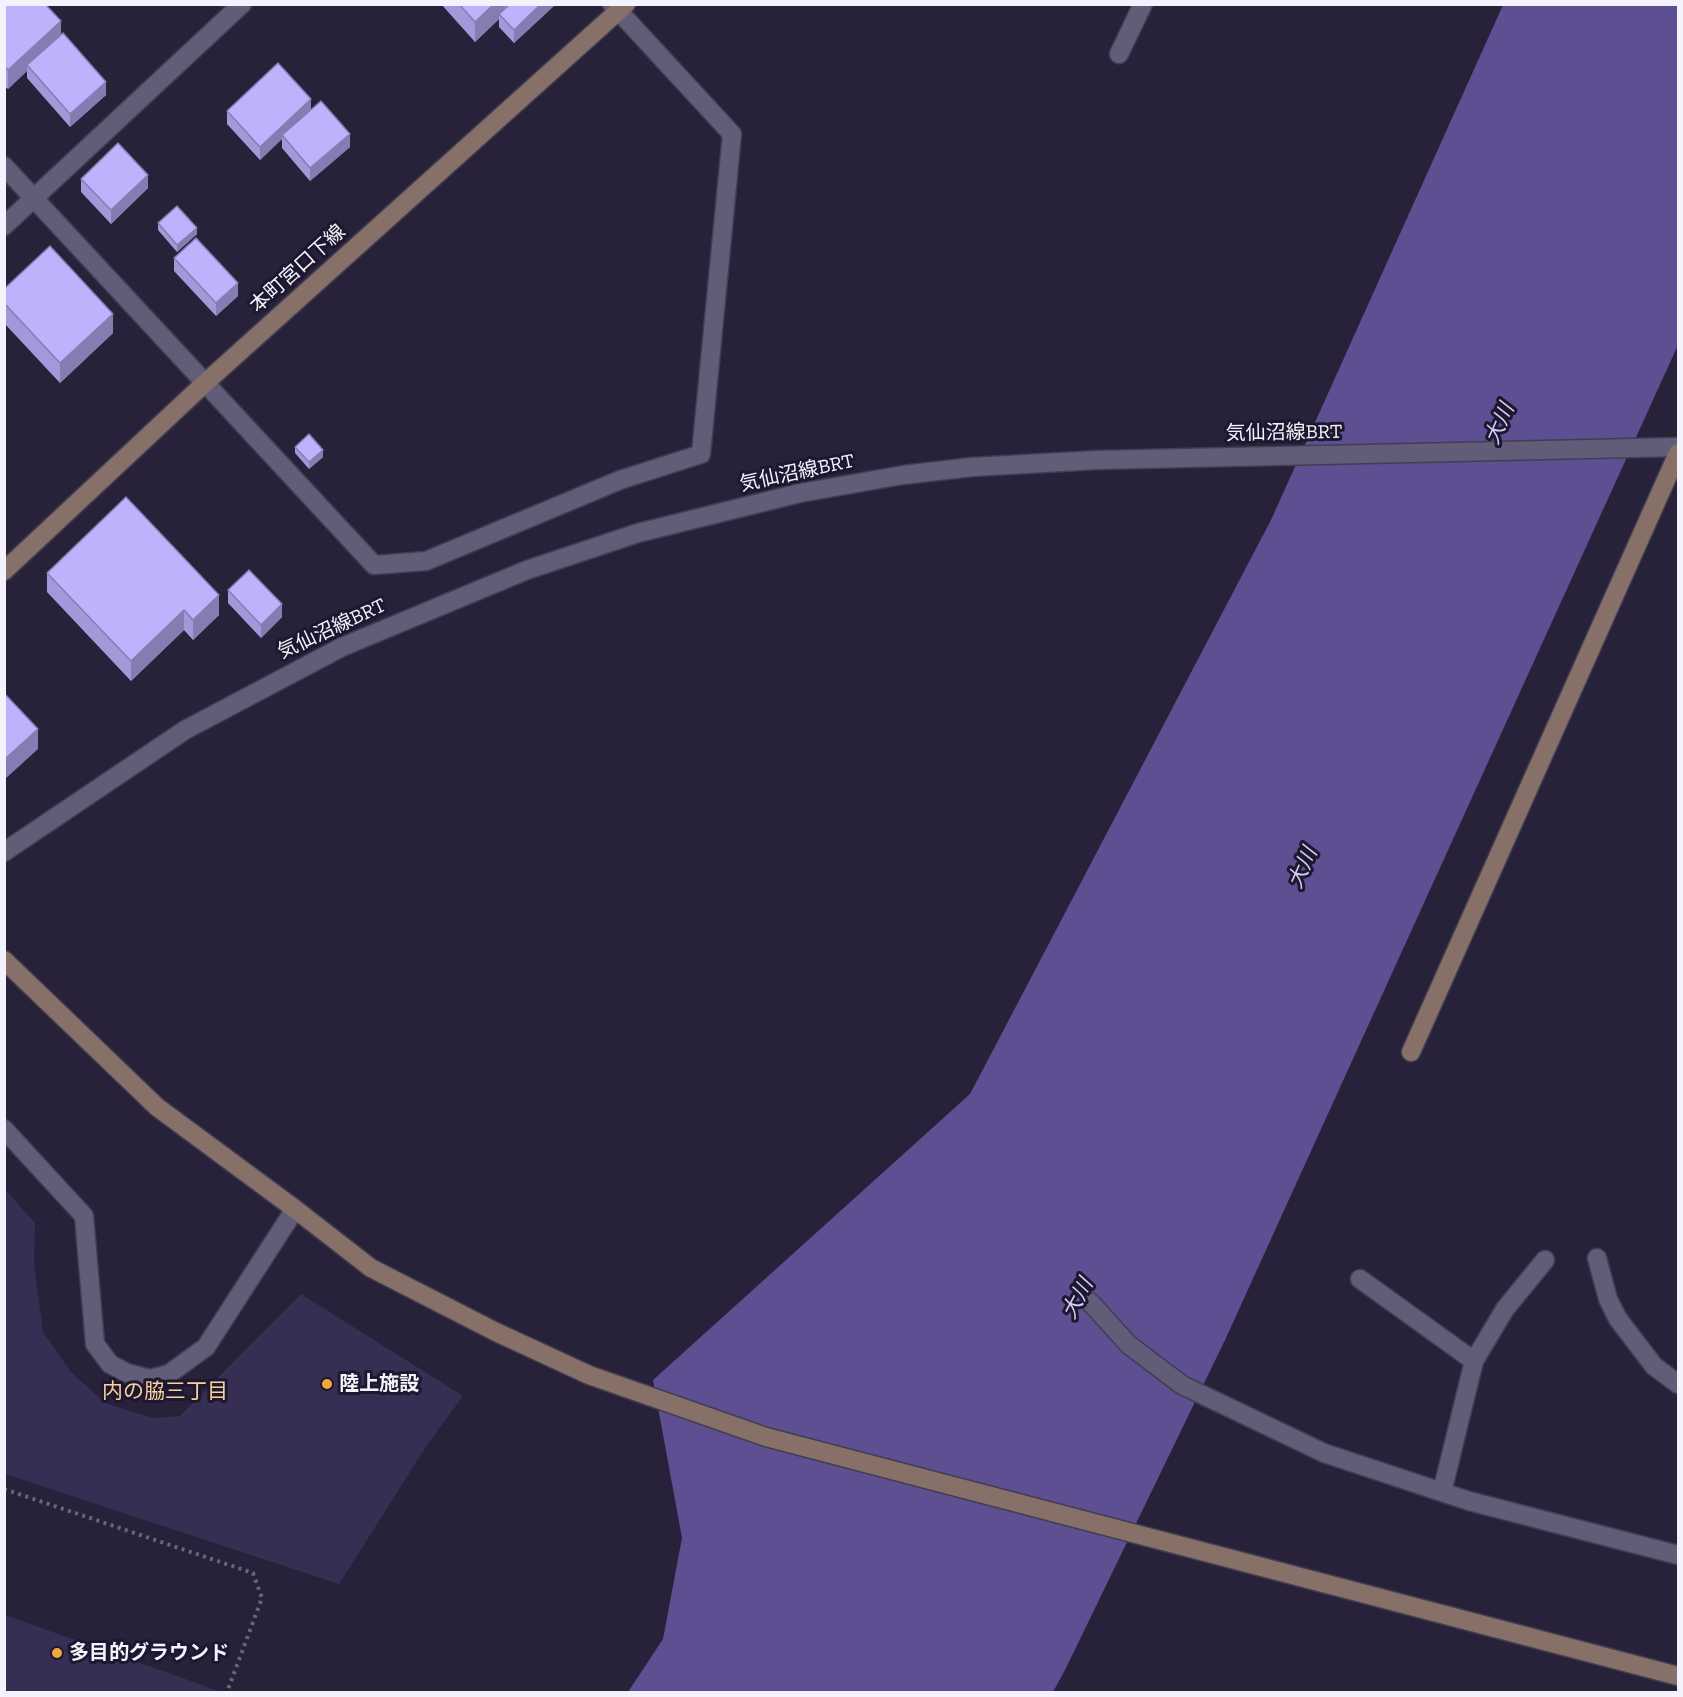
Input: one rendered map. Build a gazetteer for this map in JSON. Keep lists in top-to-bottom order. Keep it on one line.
{"streets":{"street":["本町宮口下線","気仙沼線BRT"]},"districts":["内の脇三丁目"],"water":["大川"],"places":["陸上施設","多目的グラウンド"]}
